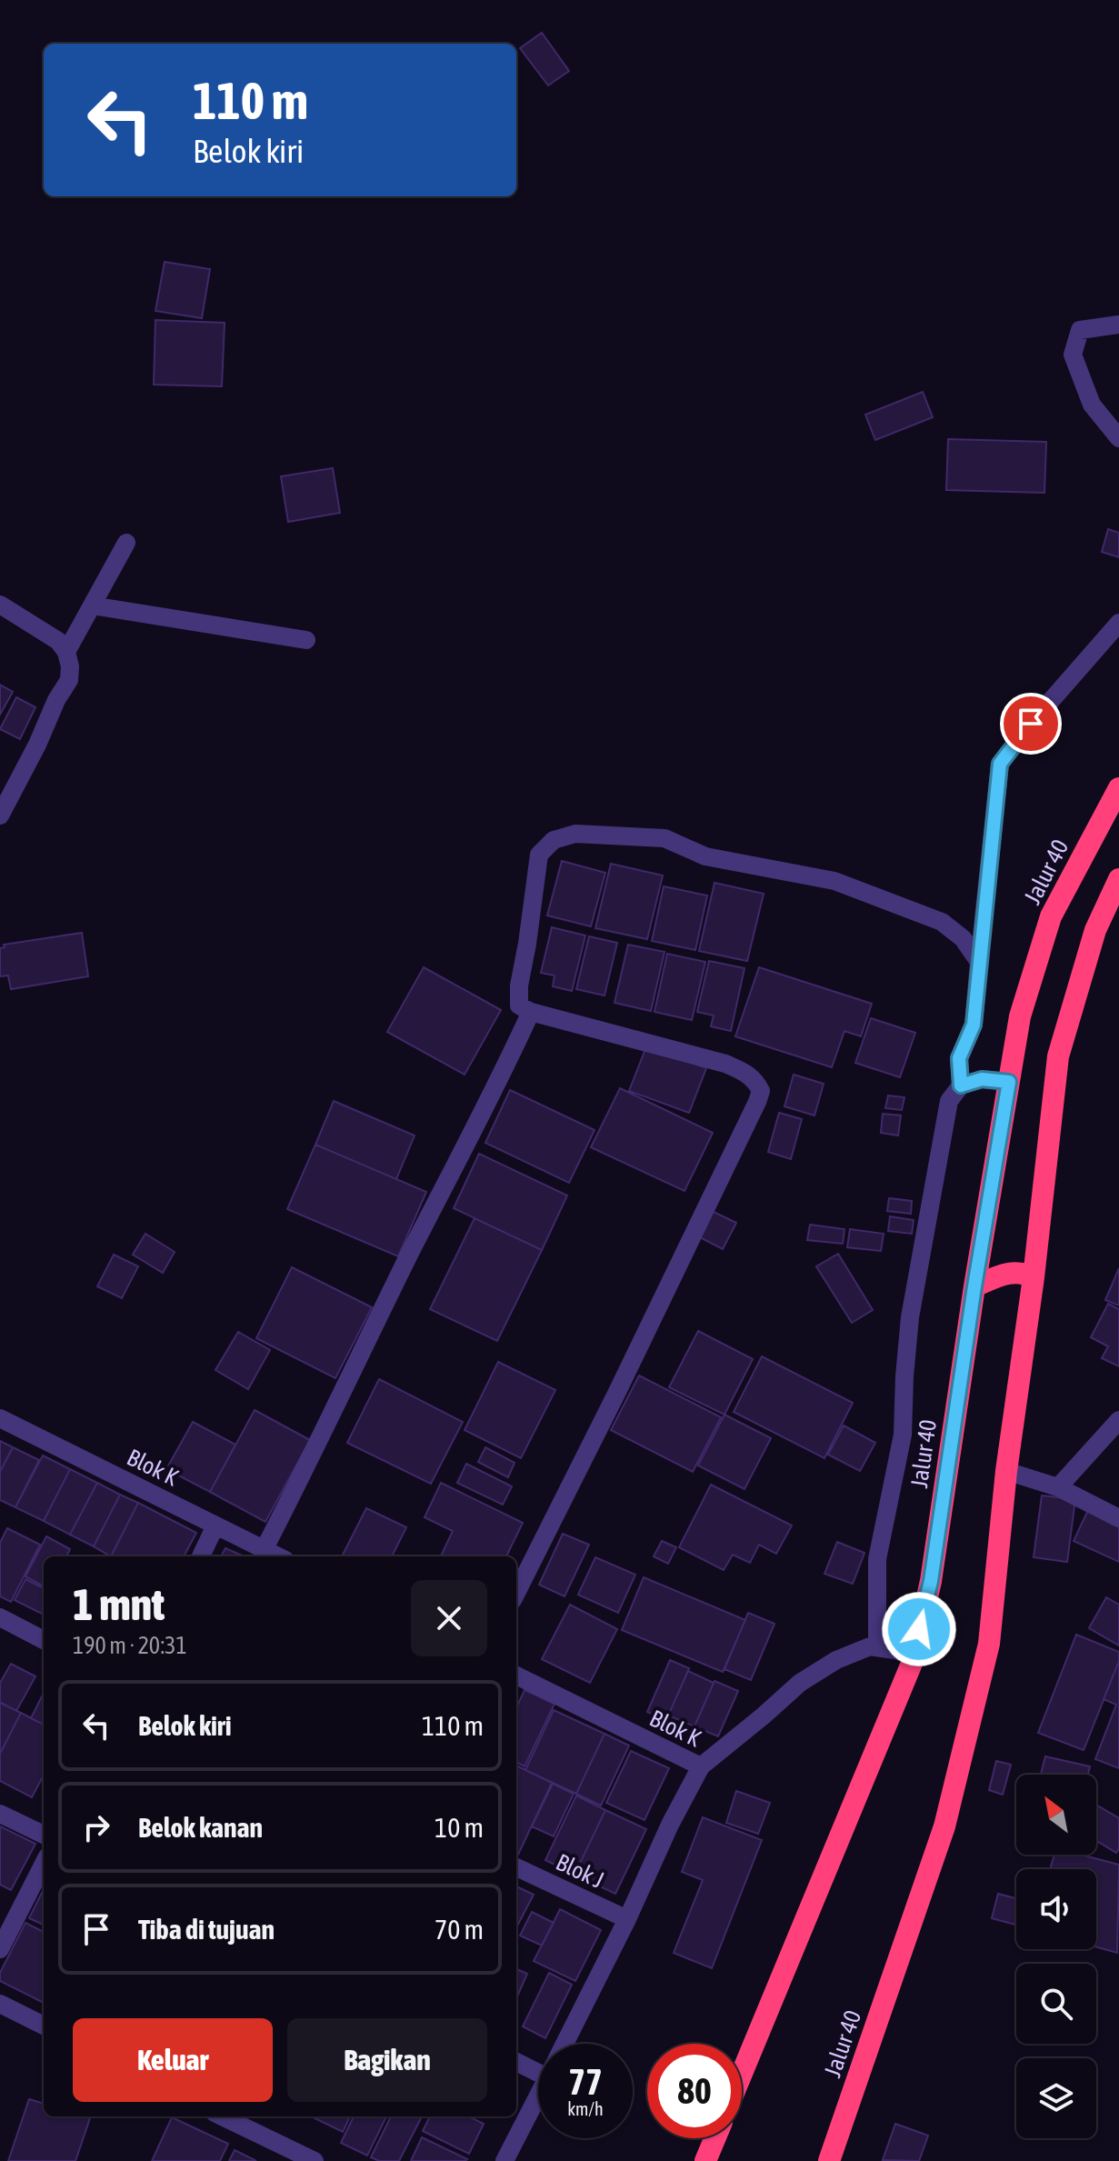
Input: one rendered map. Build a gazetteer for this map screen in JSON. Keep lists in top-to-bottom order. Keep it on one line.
{"streets":{"highway":["Jalur 40"],"street":["Blok K","Blok J"]},"north":"top left","page":{"turn":["110 m","Belok kiri"],"heading":["1 mnt","190 m · 20:31"],"list":[{"name":"Belok kiri","value":"110 m"},{"name":"Belok kanan","value":"10 m"},{"name":"Tiba di tujuan","value":"70 m"}],"buttons":["Keluar","Bagikan"],"speed":"77 km/h","limit":"80"}}
